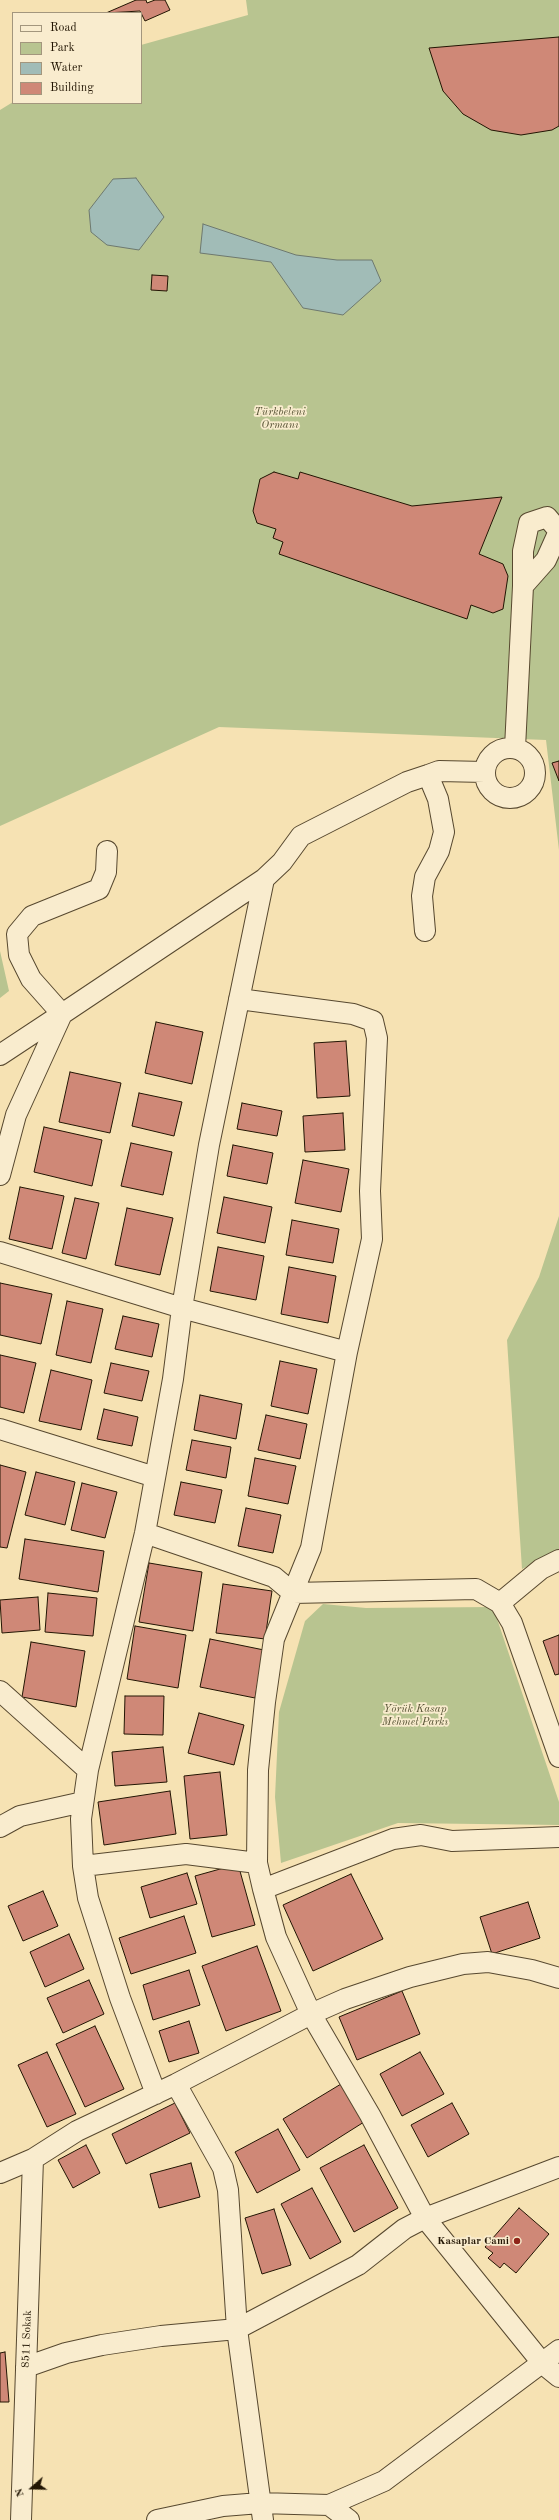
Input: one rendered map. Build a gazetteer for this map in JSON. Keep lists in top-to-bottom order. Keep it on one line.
{"streets":{"street":["8511 Sokak"]},"parks":["Türkbeleni Ormanı","Yörük Kasap Mehmet Parkı"],"places":["Kasaplar Cami"],"legend":["Road","Park","Water","Building"],"north":"left"}
